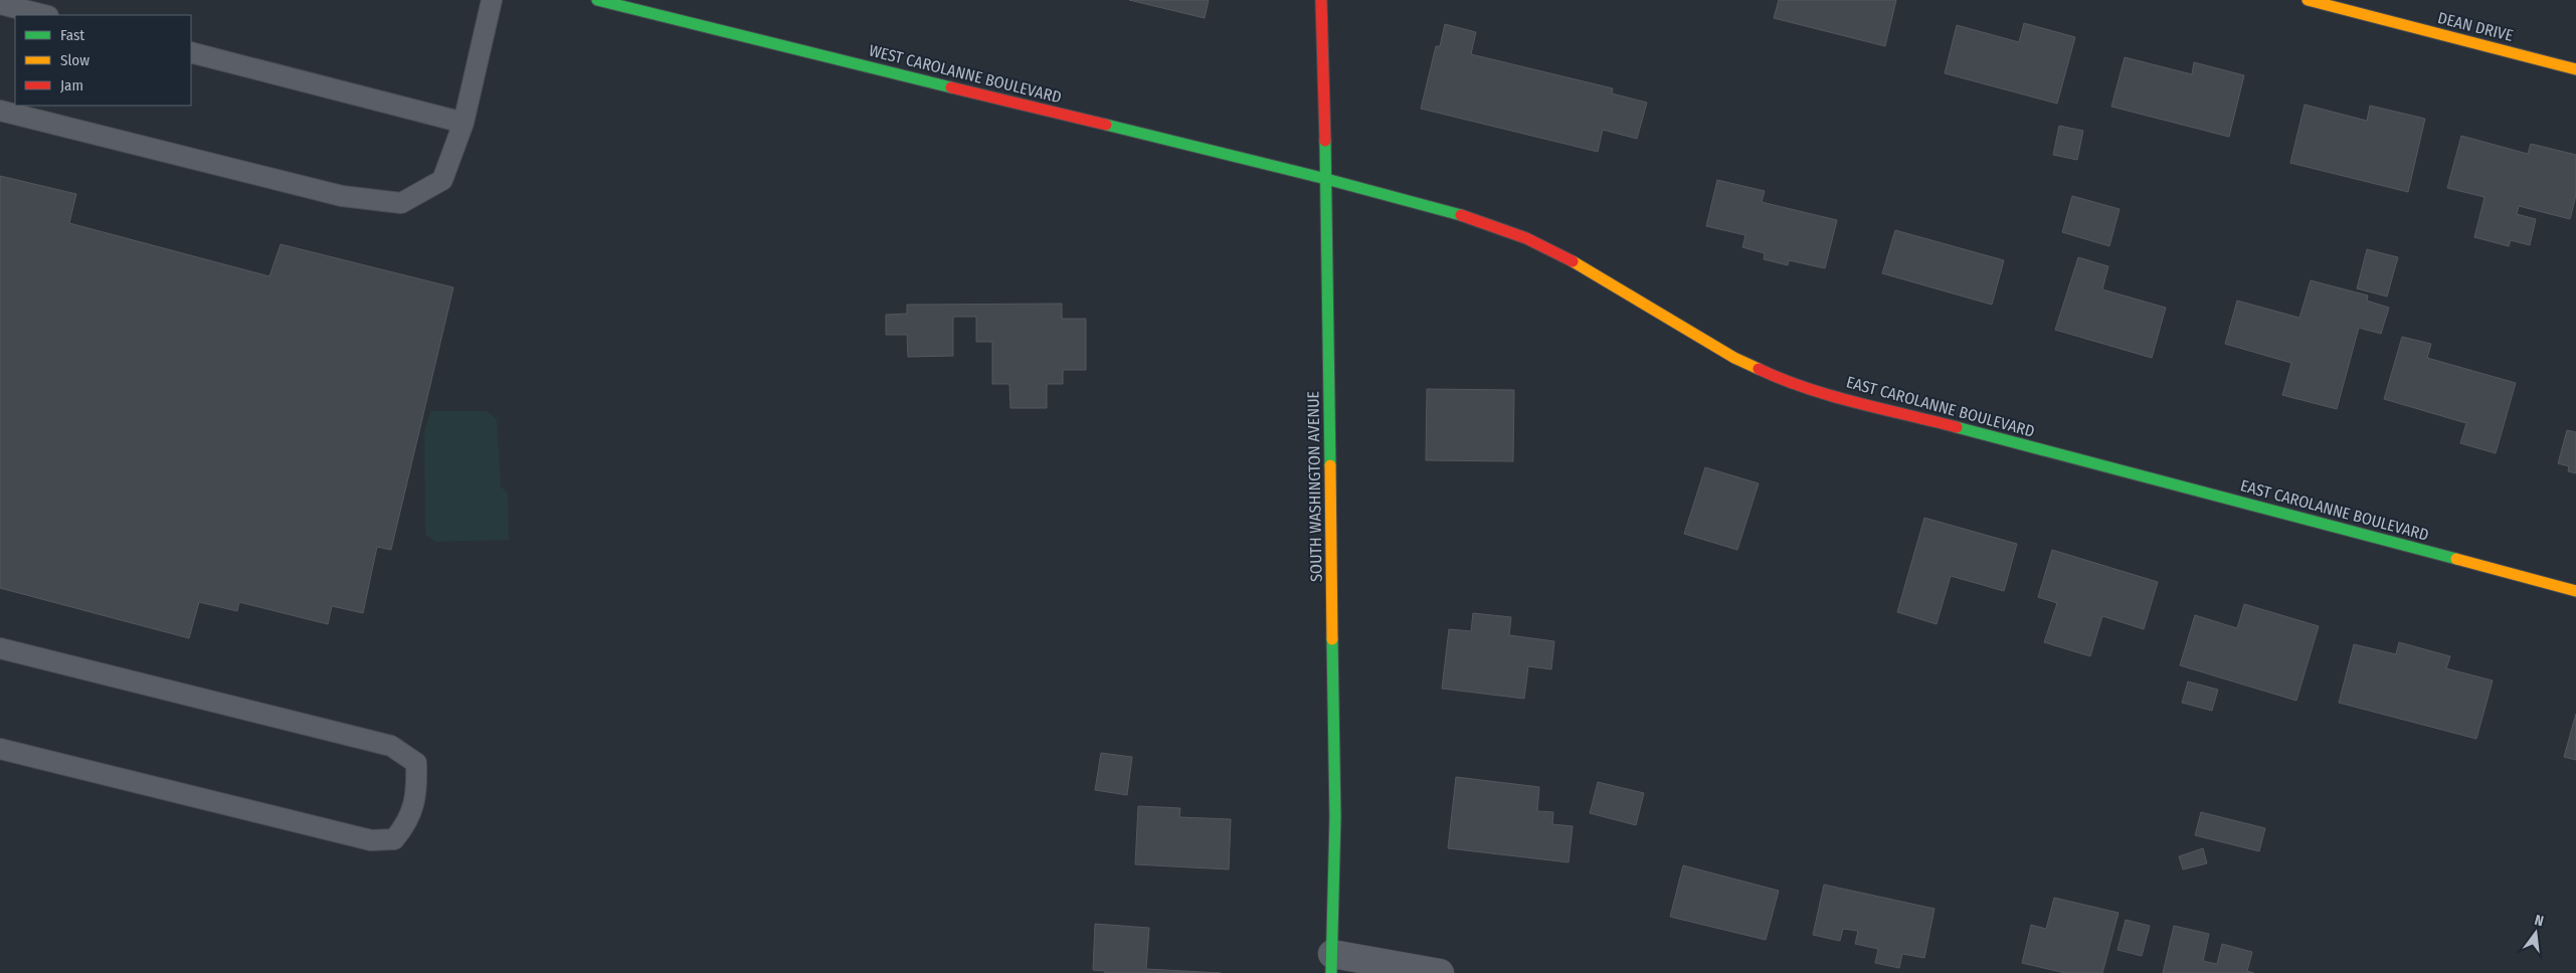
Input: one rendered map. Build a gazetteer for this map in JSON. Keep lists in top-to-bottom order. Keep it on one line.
{"streets":{"street":["DEAN DRIVE","WEST CAROLANNE BOULEVARD","EAST CAROLANNE BOULEVARD","SOUTH WASHINGTON AVENUE"]},"crossings":[["WEST CAROLANNE BOULEVARD","EAST CAROLANNE BOULEVARD"],["WEST CAROLANNE BOULEVARD","SOUTH WASHINGTON AVENUE"],["EAST CAROLANNE BOULEVARD","SOUTH WASHINGTON AVENUE"]],"legend":["Fast","Slow","Jam"],"north":"top"}
